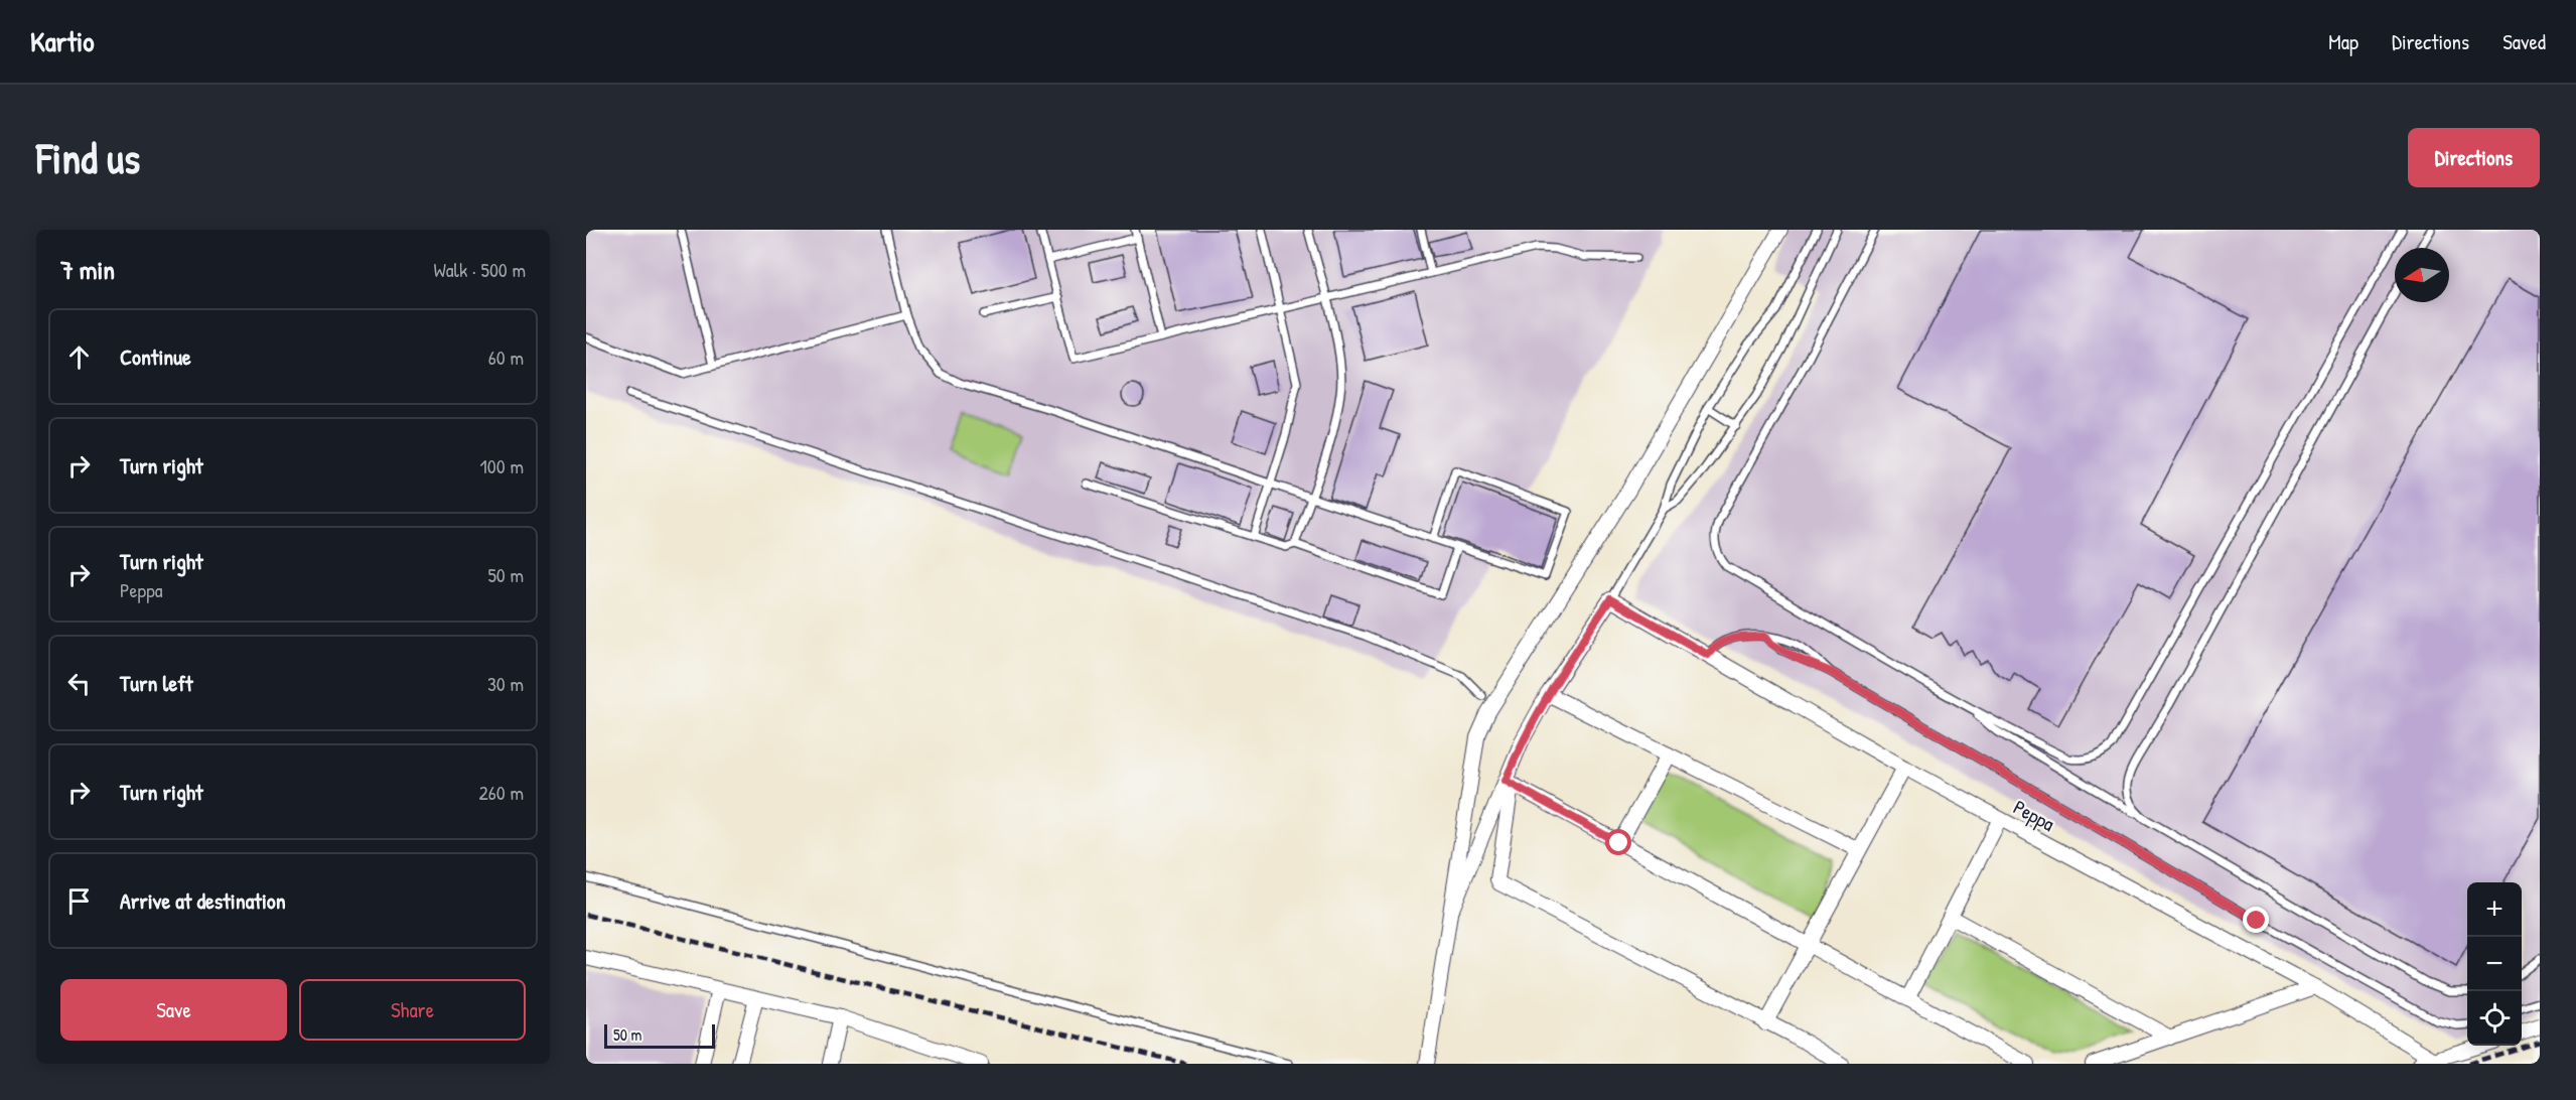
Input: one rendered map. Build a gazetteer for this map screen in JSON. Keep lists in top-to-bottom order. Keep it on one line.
{"streets":{"street":["Peppa"]},"scale_bar":"50 m","north":"left","page":{"header":"Kartio","nav":["Map","Directions","Saved"],"buttons":["Directions",["Save","Share"]],"title":"Find us","heading":["7 min","Walk · 500 m"],"list":[["Continue","60 m"],["Turn right","100 m"],["Turn right","Peppa","50 m"],["Turn left","30 m"],["Turn right","260 m"],"Arrive at destination"],"map_buttons":["+","−"],"scale":"50 m"}}
